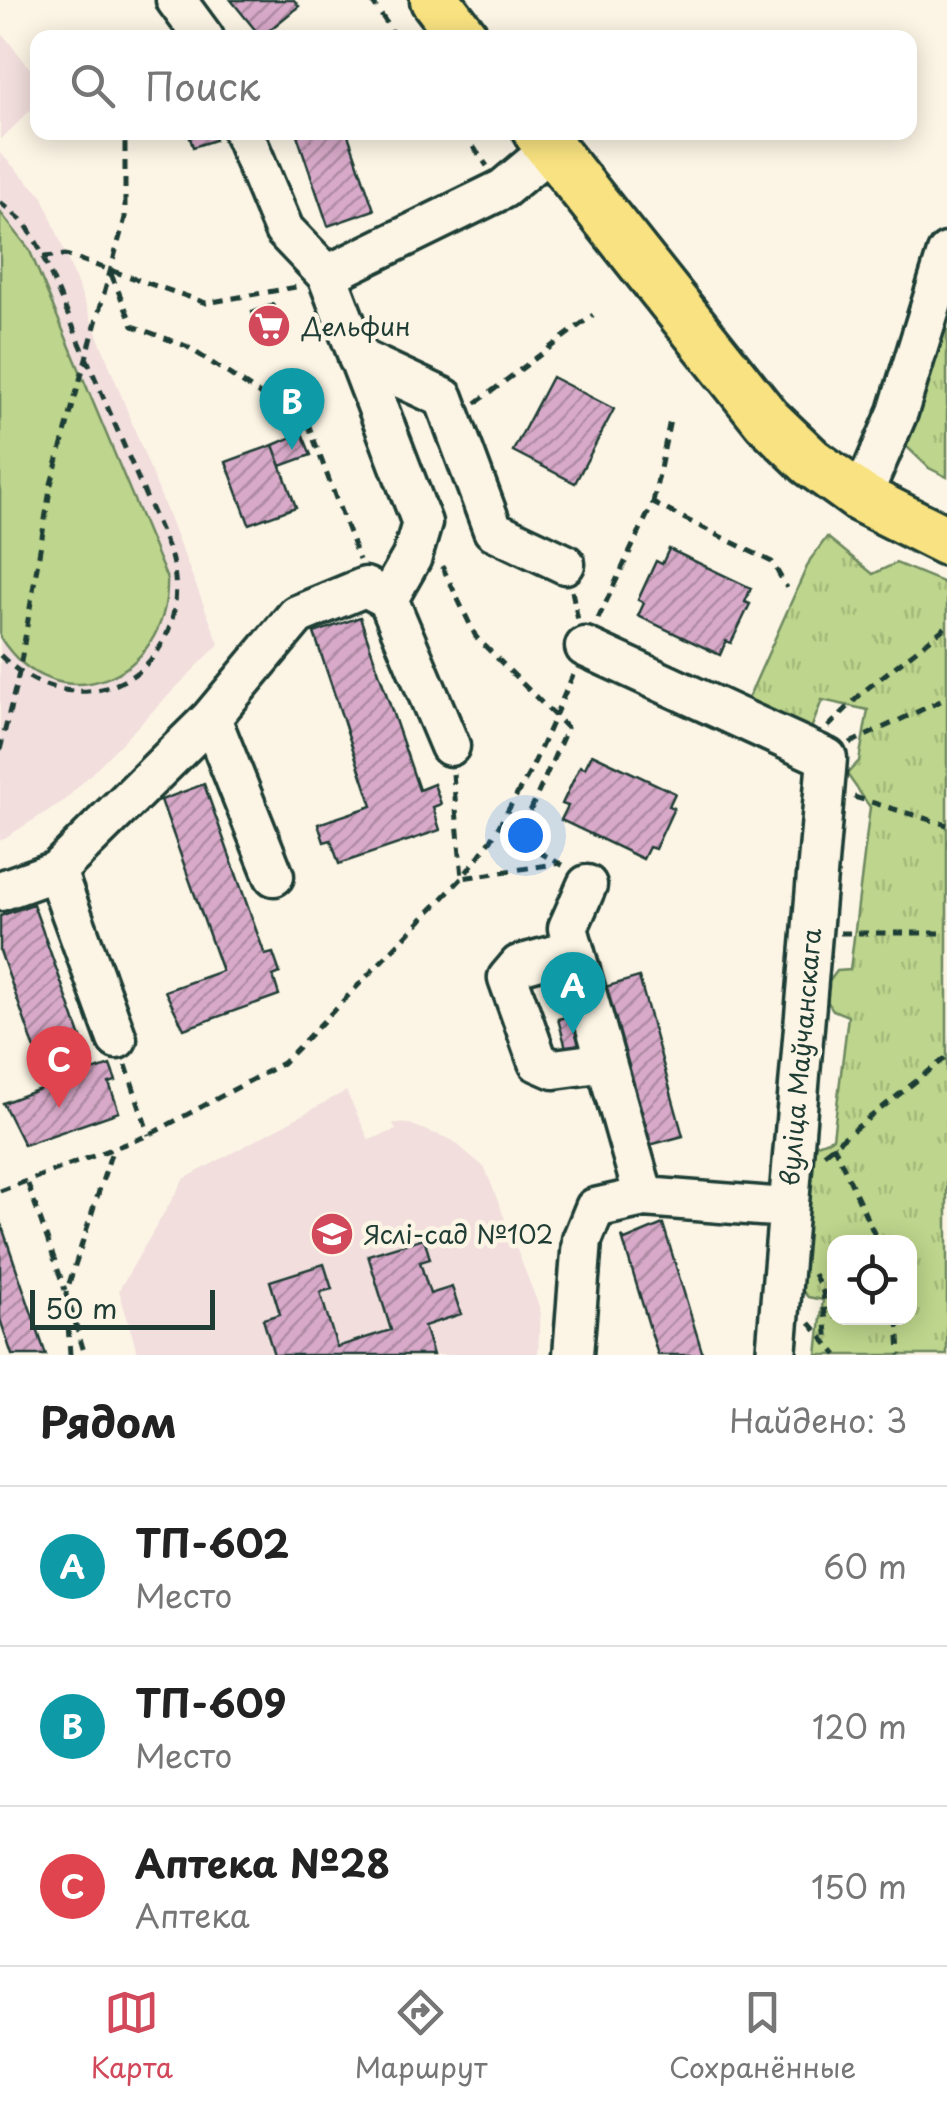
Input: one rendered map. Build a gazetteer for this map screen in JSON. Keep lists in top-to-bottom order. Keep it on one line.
{"streets":{"street":["вуліца Маўчанскага"]},"places":{"supermarket":["Дельфин"],"school or university":["Яслі-сад №102"]},"scale_bar":"50 m","page":{"search":"Поиск","pins":["B","A","C"],"scale":"50 m","heading":["Рядом","Найдено: 3"],"list":[{"mark":"A","name":"ТП-602","note":"Место","value":"60 m"},{"mark":"B","name":"ТП-609","note":"Место","value":"120 m"},{"mark":"C","name":"Аптека №28","note":"Аптека","value":"150 m"}],"nav":["Карта","Маршрут","Сохранённые"]}}
